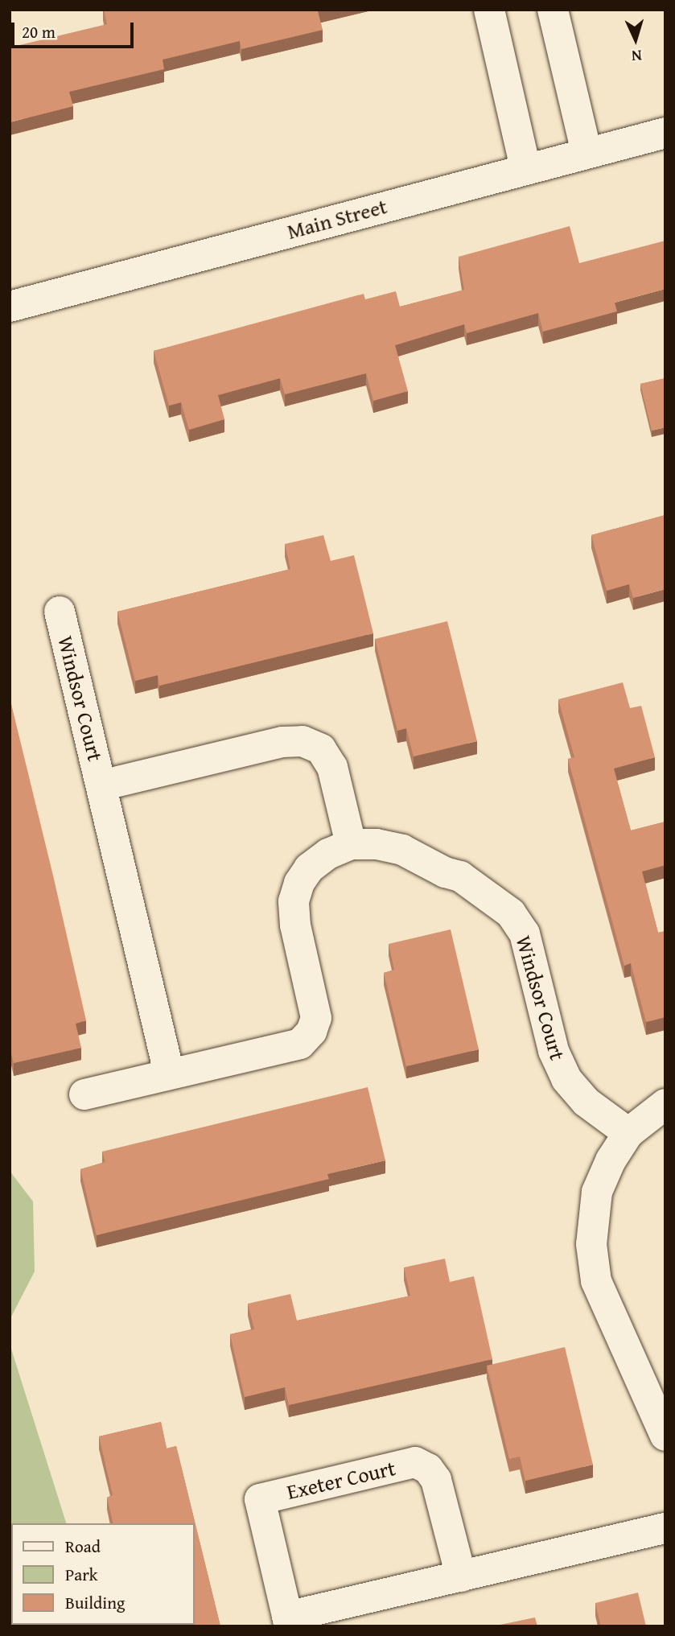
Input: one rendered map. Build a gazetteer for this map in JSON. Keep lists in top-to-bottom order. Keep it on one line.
{"streets":{"street":["Main Street","Windsor Court","Exeter Court"]},"legend":["Road","Park","Building"],"scale_bar":"20 m","north":"bottom"}
